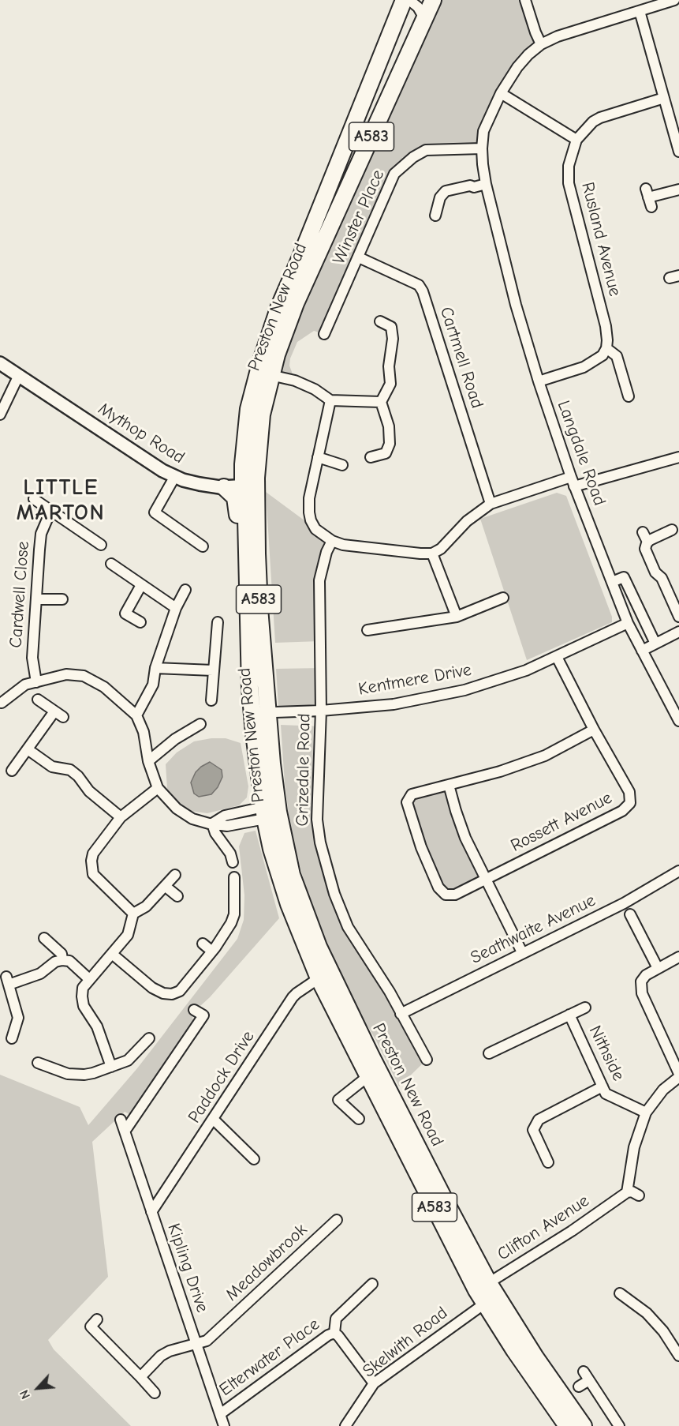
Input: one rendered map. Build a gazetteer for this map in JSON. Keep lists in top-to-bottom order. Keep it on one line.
{"streets":{"highway":["A583","Preston New Road"],"street":["Winster Place","Rusland Avenue","Cartmell Road","Mythop Road","Langdale Road","Cardwell Close","Kentmere Drive","Grizedale Road","Rossett Avenue","Seathwaite Avenue","Nithside","Paddock Drive","Clifton Avenue","Meadowbrook","Kipling Drive","Skelwith Road","Elterwater Place"]},"crossings":[["A583","Preston New Road"],["A583","Mythop Road"],["Winster Place","Cartmell Road"],["Winster Place","Langdale Road"],["Preston New Road","Mythop Road"],["Preston New Road","Kentmere Drive"],["Preston New Road","Paddock Drive"],["Preston New Road","Clifton Avenue"],["Preston New Road","Skelwith Road"],["Langdale Road","Kentmere Drive"],["Kentmere Drive","Grizedale Road"],["Kentmere Drive","Rossett Avenue"],["Grizedale Road","Seathwaite Avenue"],["Paddock Drive","Kipling Drive"],["Clifton Avenue","Skelwith Road"],["Meadowbrook","Kipling Drive"],["Kipling Drive","Elterwater Place"]],"districts":["LITTLE MARTON"],"north":"bottom left"}
